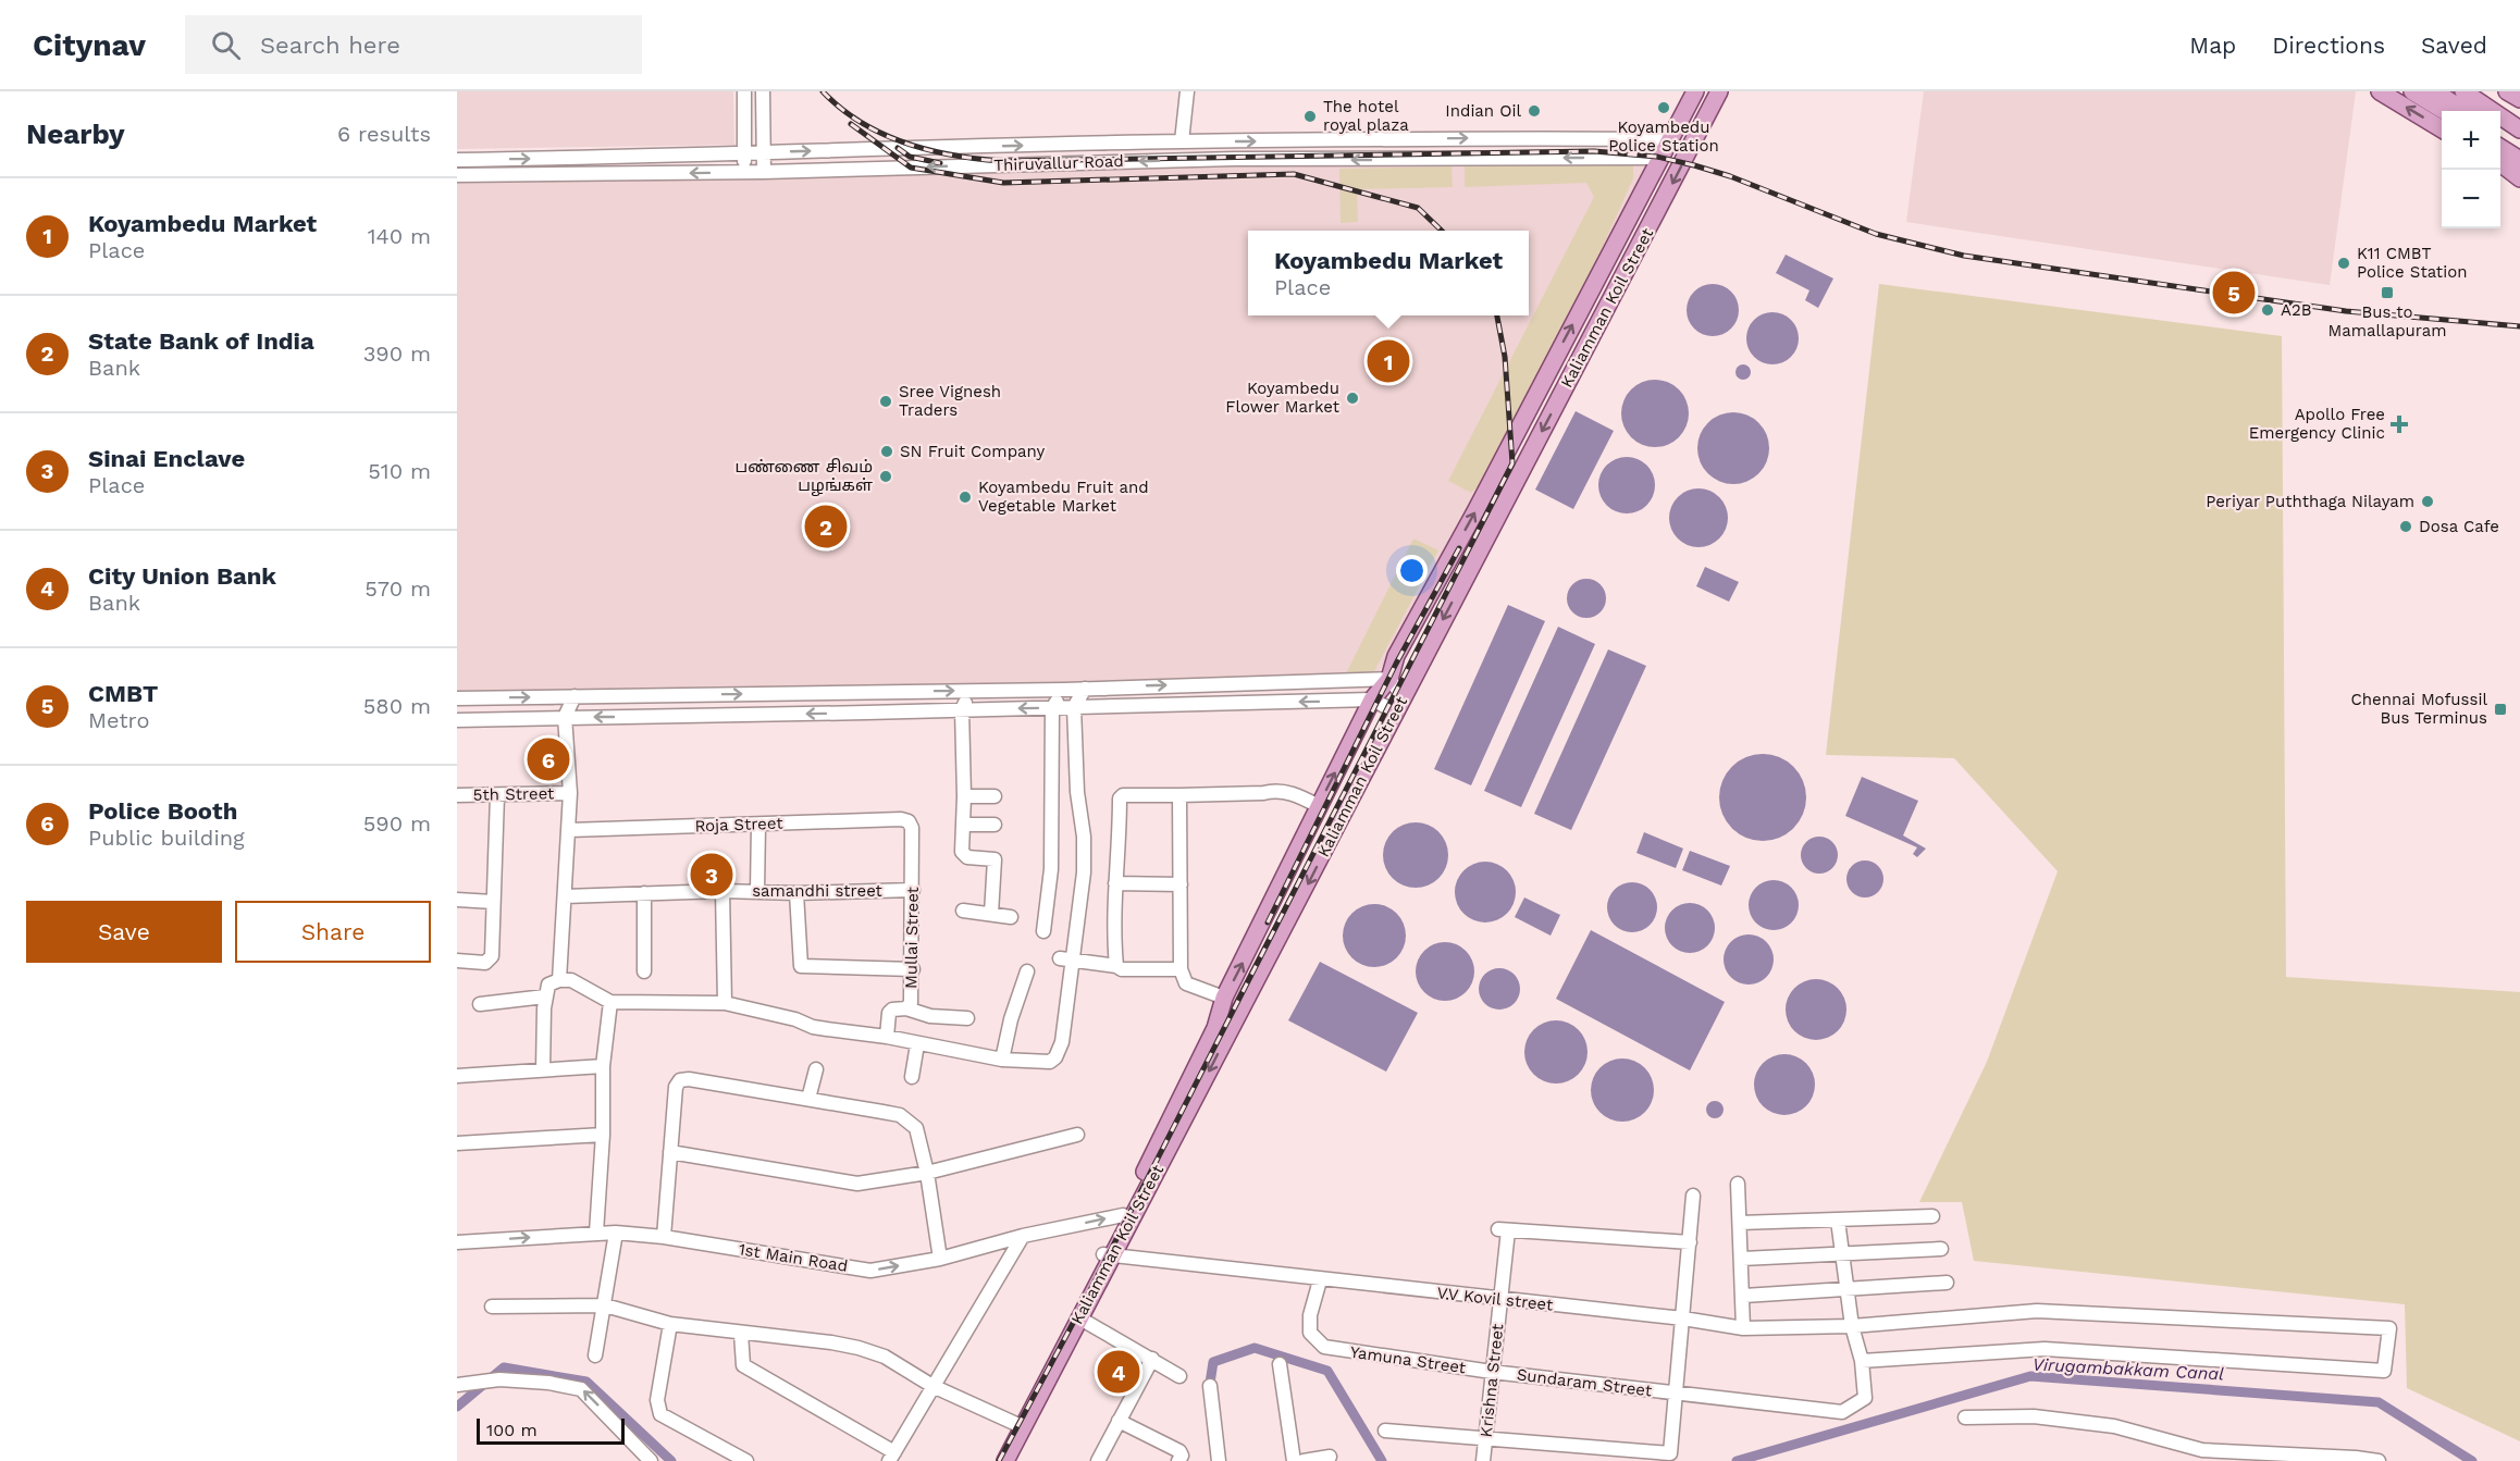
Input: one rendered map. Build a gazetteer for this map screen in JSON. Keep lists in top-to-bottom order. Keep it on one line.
{"streets":{"main road":["Kaliamman Koil Street"],"street":["Thiruvallur Road","5th Street","Roja Street","samandhi street","Mullai Street","1st Main Road","V.V Kovil street","Yamuna Street","Krishna Street","Sundaram Street"]},"crossings":[["Thiruvallur Road","Kaliamman Koil Street"],["Kaliamman Koil Street","1st Main Road"],["Kaliamman Koil Street","V.V Kovil street"],["Roja Street","Mullai Street"],["samandhi street","Mullai Street"],["V.V Kovil street","Yamuna Street"],["V.V Kovil street","Krishna Street"],["V.V Kovil street","Sundaram Street"],["Yamuna Street","Krishna Street"],["Yamuna Street","Sundaram Street"],["Krishna Street","Sundaram Street"]],"water":["Virugambakkam Canal"],"places":{"other":["Koyambedu Police Station","Indian Oil","The hotel royal plaza","K11 CMBT Police Station","A2B","Koyambedu Flower Market","Sree Vignesh Traders","SN Fruit Company","பண்ணை சிவம் பழங்கள்","Koyambedu Fruit and Vegetable Market","Periyar Puththaga Nilayam","Dosa Cafe"],"transit":["Bus to Mamallapuram","Chennai Mofussil Bus Terminus"],"health":["Apollo Free Emergency Clinic"]},"scale_bar":"100 m","page":{"header":"Citynav","search":"Search here","nav":["Map","Directions","Saved"],"heading":["Nearby","6 results"],"map_buttons":["+","−"],"list":[{"mark":"1","name":"Koyambedu Market","note":"Place","value":"140 m"},{"mark":"2","name":"State Bank of India","note":"Bank","value":"390 m"},{"mark":"3","name":"Sinai Enclave","note":"Place","value":"510 m"},{"mark":"4","name":"City Union Bank","note":"Bank","value":"570 m"},{"mark":"5","name":"CMBT","note":"Metro","value":"580 m"},{"mark":"6","name":"Police Booth","note":"Public building","value":"590 m"}],"popup":["Koyambedu Market","Place"],"pins":["5","1","2","6","3","4"],"buttons":["Save","Share"],"scale":"100 m"}}
